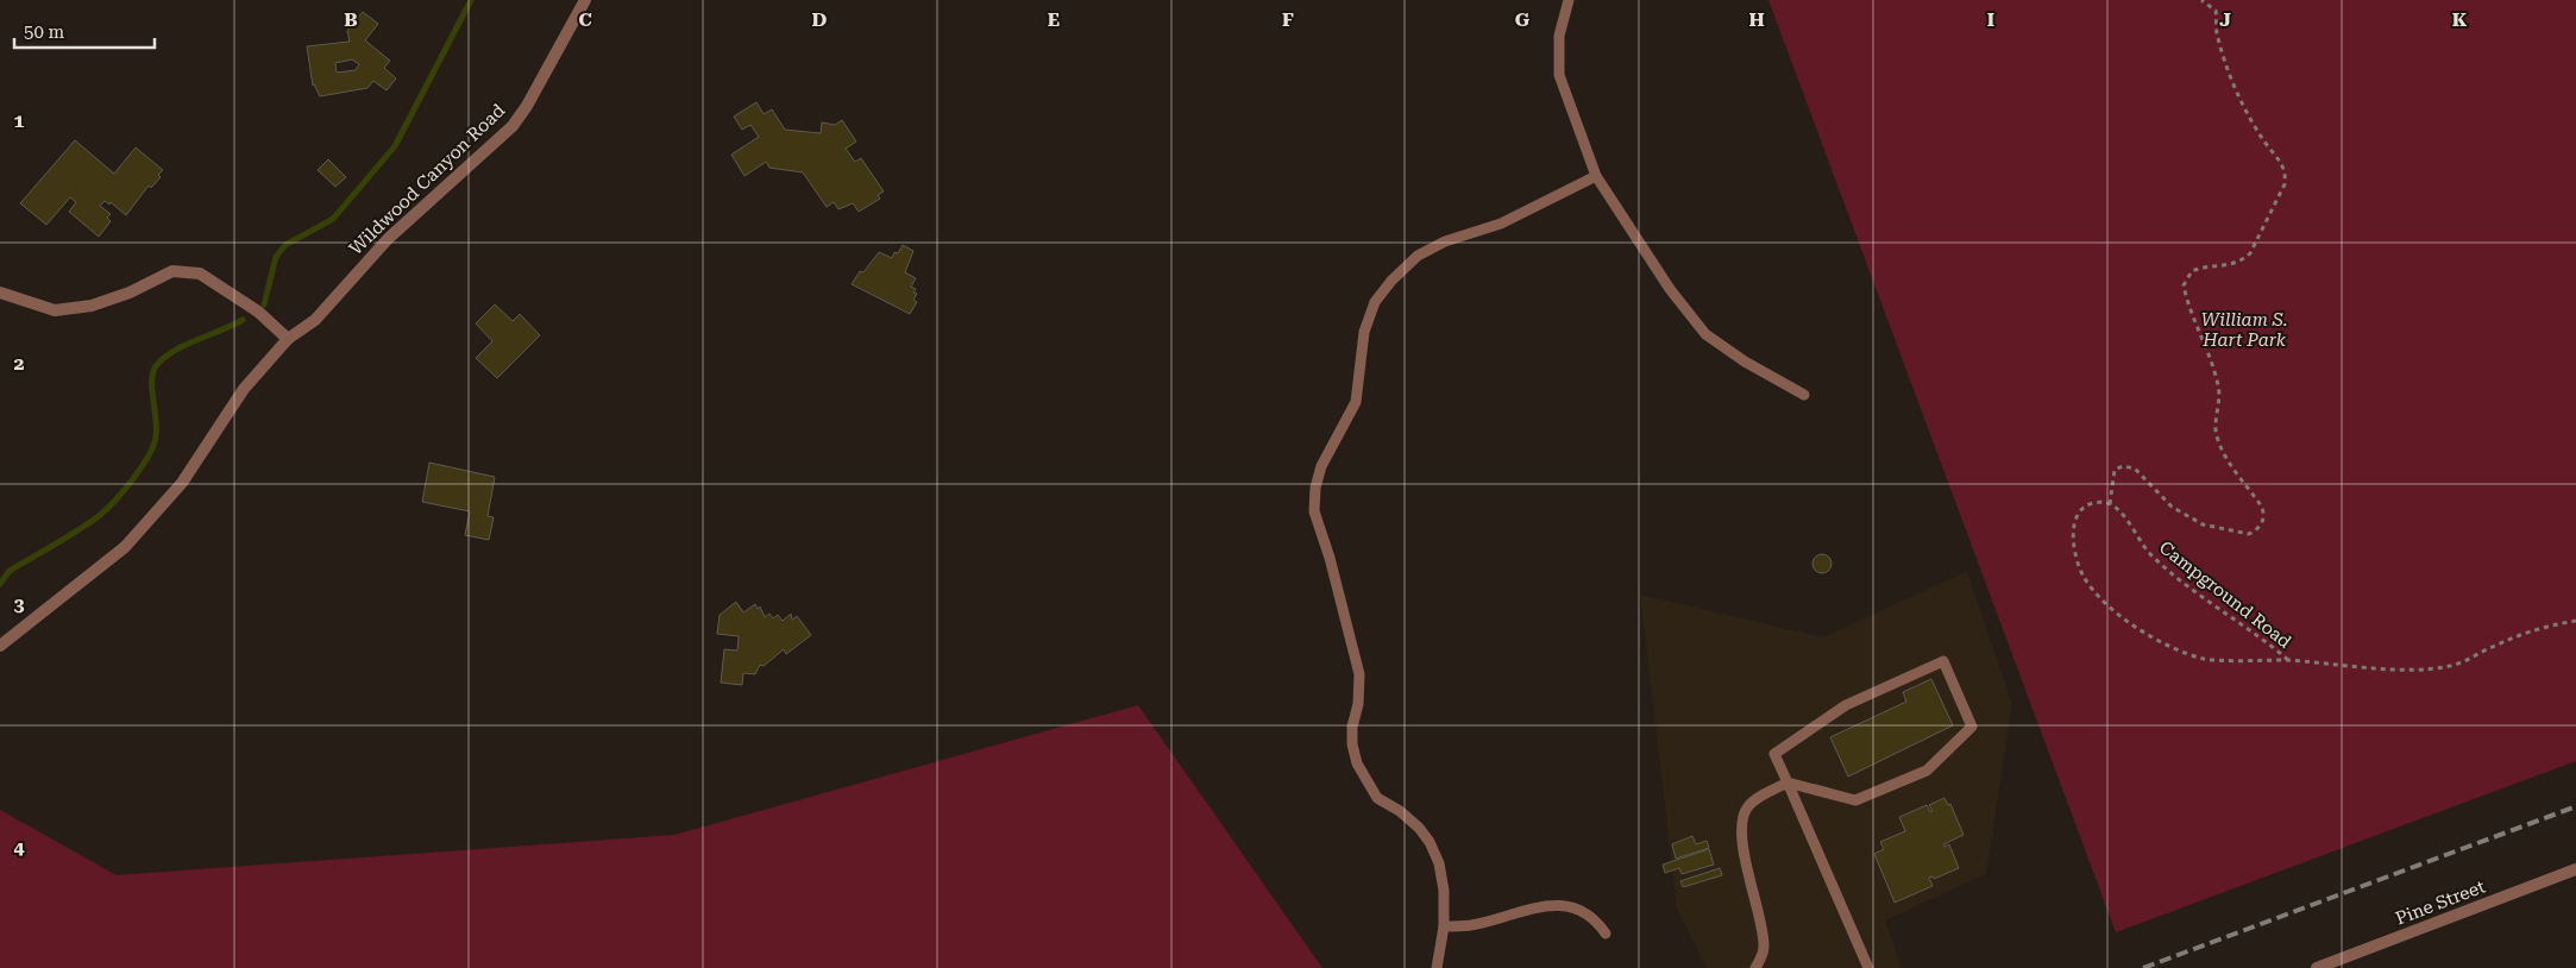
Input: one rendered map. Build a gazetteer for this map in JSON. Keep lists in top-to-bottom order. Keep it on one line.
{"streets":{"street":["Wildwood Canyon Road","Pine Street"],"path":["Campground Road"]},"parks":["William S. Hart Park"],"scale_bar":"50 m","grid":{"columns":["B","C","D","E","F","G","H","I","J","K"],"rows":["1","2","3","4"]}}
